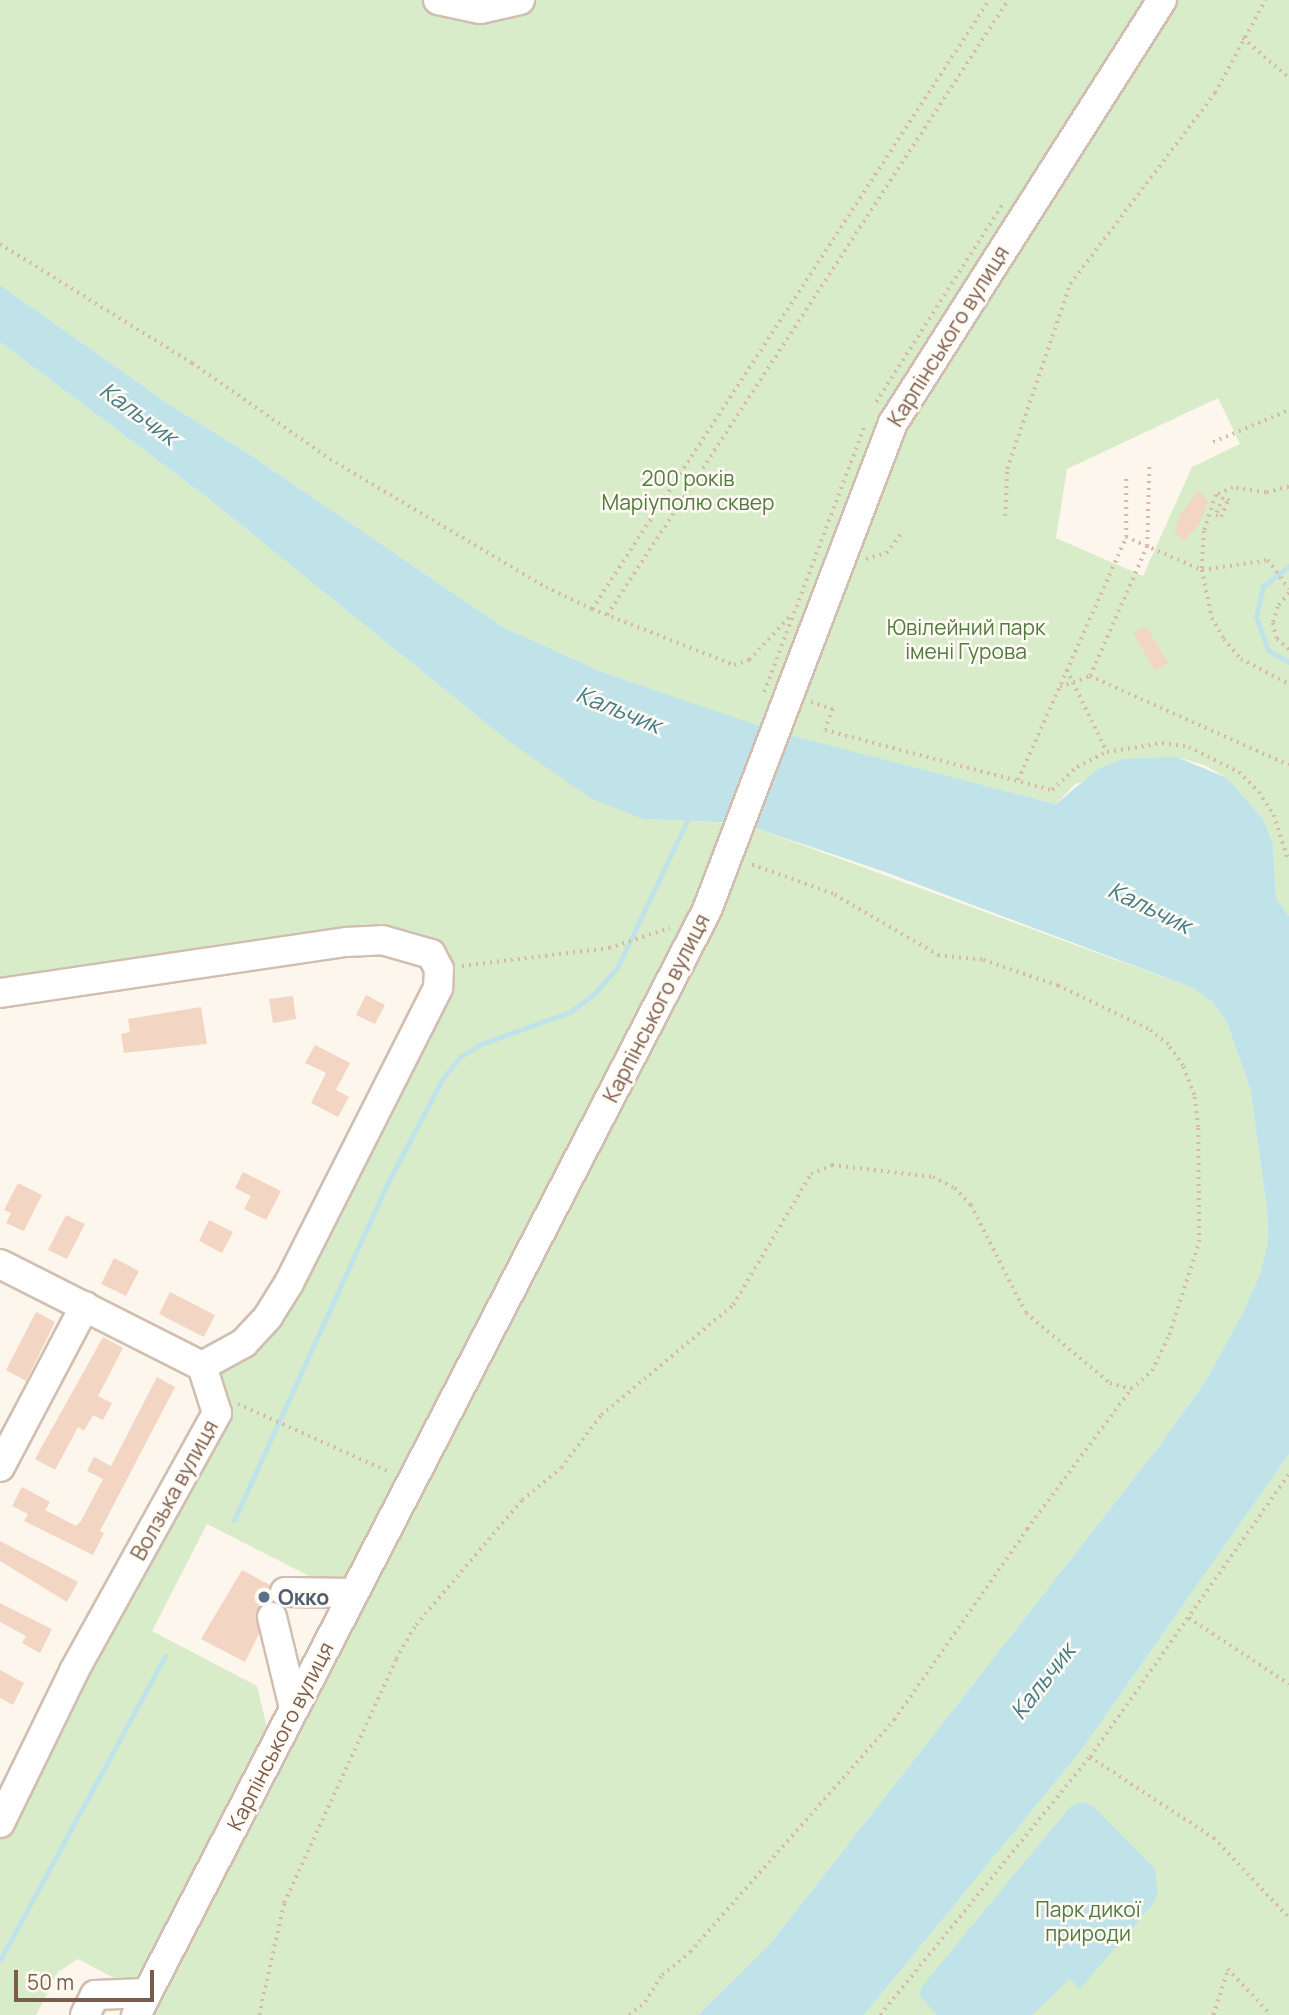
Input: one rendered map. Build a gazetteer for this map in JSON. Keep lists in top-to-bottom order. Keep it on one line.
{"streets":{"street":["Карпінського вулиця","Волзька вулиця"]},"water":["Кальчик"],"parks":["200 років Маріуполю сквер","Ювілейний парк імені Гурова","Парк дикої природи"],"places":["Окко"],"scale_bar":"50 m"}
